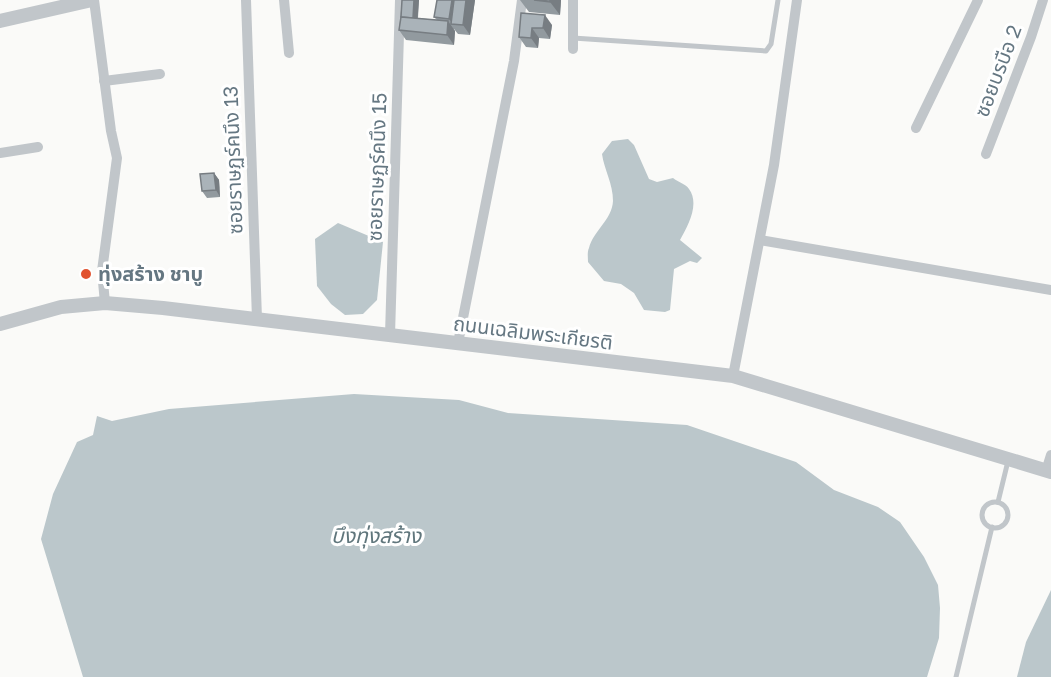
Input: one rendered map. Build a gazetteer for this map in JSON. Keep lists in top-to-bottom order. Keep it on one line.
{"streets":{"street":["ซอยบรบือ 2","ซอยราษฏร์คนึง 13","ซอยราษฏร์คนึง 15","ถนนเฉลิมพระเกียรติ"]},"crossings":[["ซอยราษฏร์คนึง 13","ถนนเฉลิมพระเกียรติ"],["ซอยราษฏร์คนึง 15","ถนนเฉลิมพระเกียรติ"]],"water":["บึงทุ่งสร้าง"],"places":["ทุ่งสร้าง ชาบู"]}
